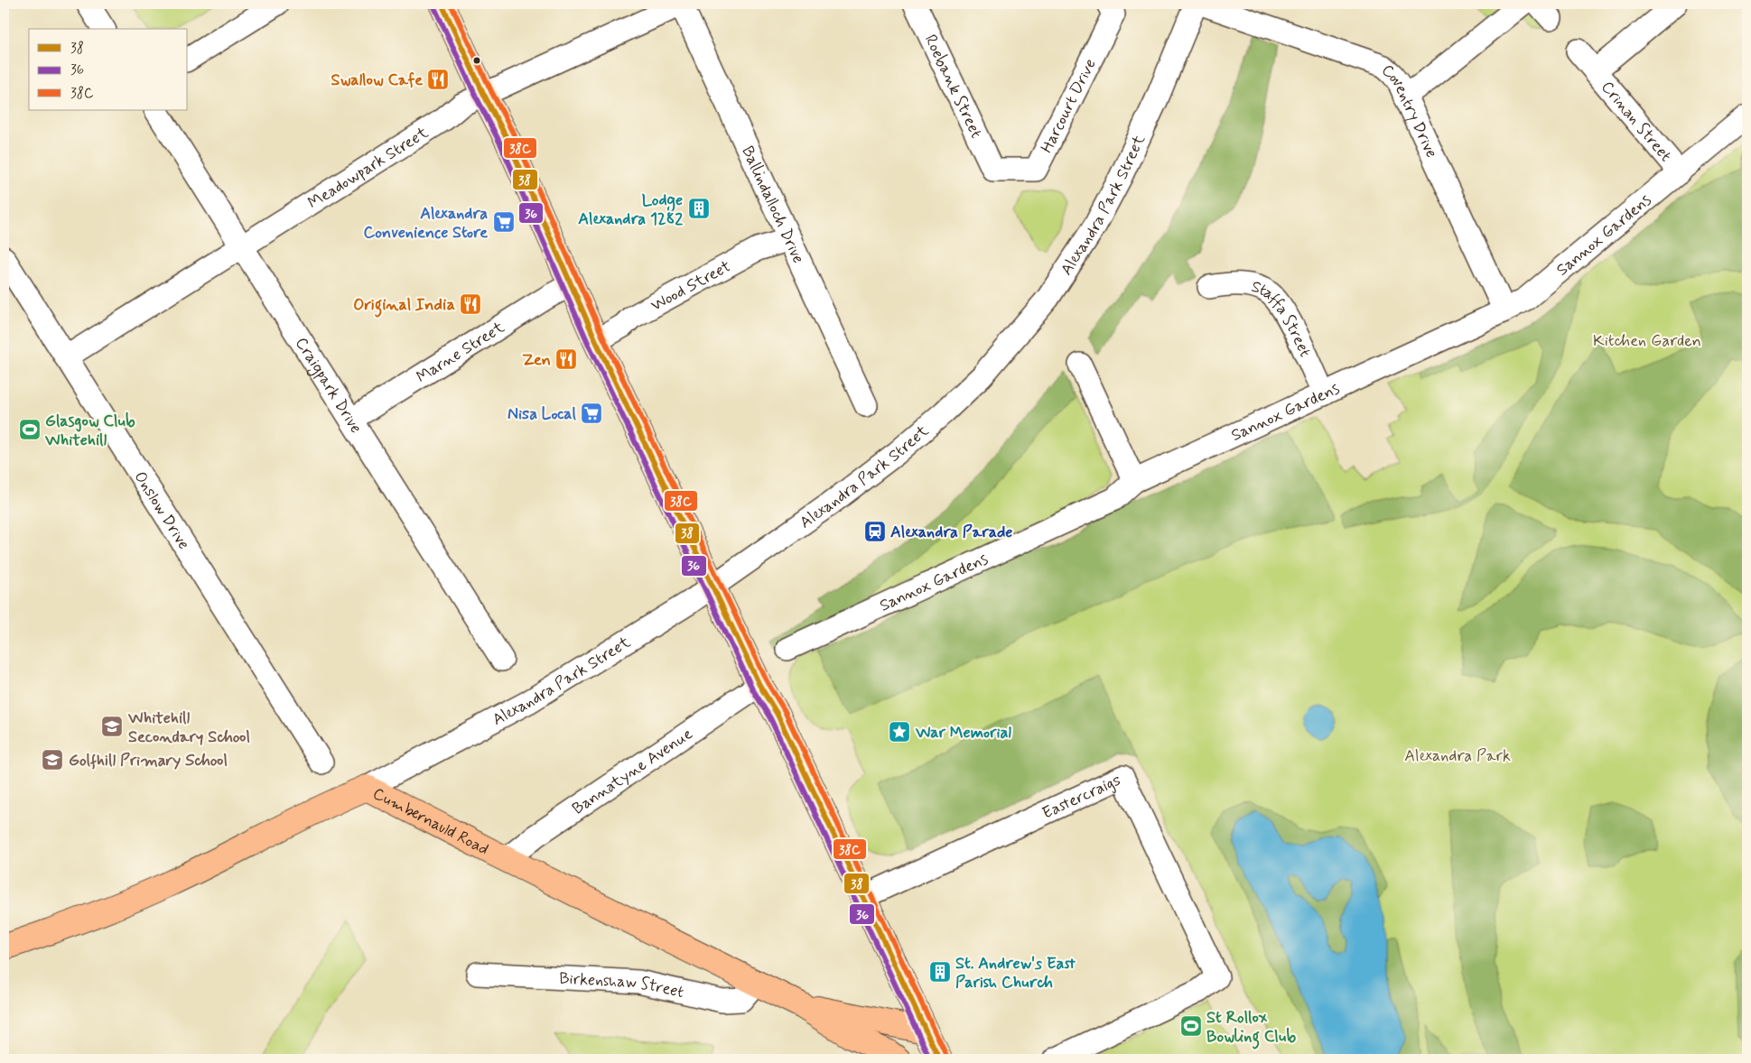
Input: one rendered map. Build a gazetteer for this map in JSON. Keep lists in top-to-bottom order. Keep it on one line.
{"streets":{"main road":["Cumbernauld Road"],"street":["Roebank Street","Harcourt Drive","Coventry Drive","Crinan Street","Meadowpark Street","Ballindalloch Drive","Alexandra Park Street","Sannox Gardens","Wood Street","Staffa Street","Marne Street","Craigpark Drive","Onslow Drive","Bannatyne Avenue","Eastercraigs","Birkenshaw Street"]},"crossings":[["Roebank Street","Harcourt Drive"],["Coventry Drive","Sannox Gardens"],["Crinan Street","Sannox Gardens"],["Meadowpark Street","Ballindalloch Drive"],["Meadowpark Street","Craigpark Drive"],["Meadowpark Street","Onslow Drive"],["Ballindalloch Drive","Wood Street"],["Alexandra Park Street","Cumbernauld Road"],["Sannox Gardens","Staffa Street"],["Marne Street","Craigpark Drive"],["Bannatyne Avenue","Cumbernauld Road"],["Cumbernauld Road","Birkenshaw Street"]],"parks":["Kitchen Garden","Alexandra Park"],"places":{"restaurant":["Swallow Cafe","Original India","Zen"],"building":["Lodge Alexandra 1282","St. Andrew's East Parish Church"],"supermarket":["Alexandra Convenience Store","Nisa Local"],"sports":["Glasgow Club Whitehill","St Rollox Bowling Club"],"station":["Alexandra Parade"],"school or university":["Whitehill Secondary School","Golfhill Primary School"],"place":["War Memorial"]},"lines":["transit line 38","transit line 38C","transit line 36"],"legend":["38","36","38C"]}
